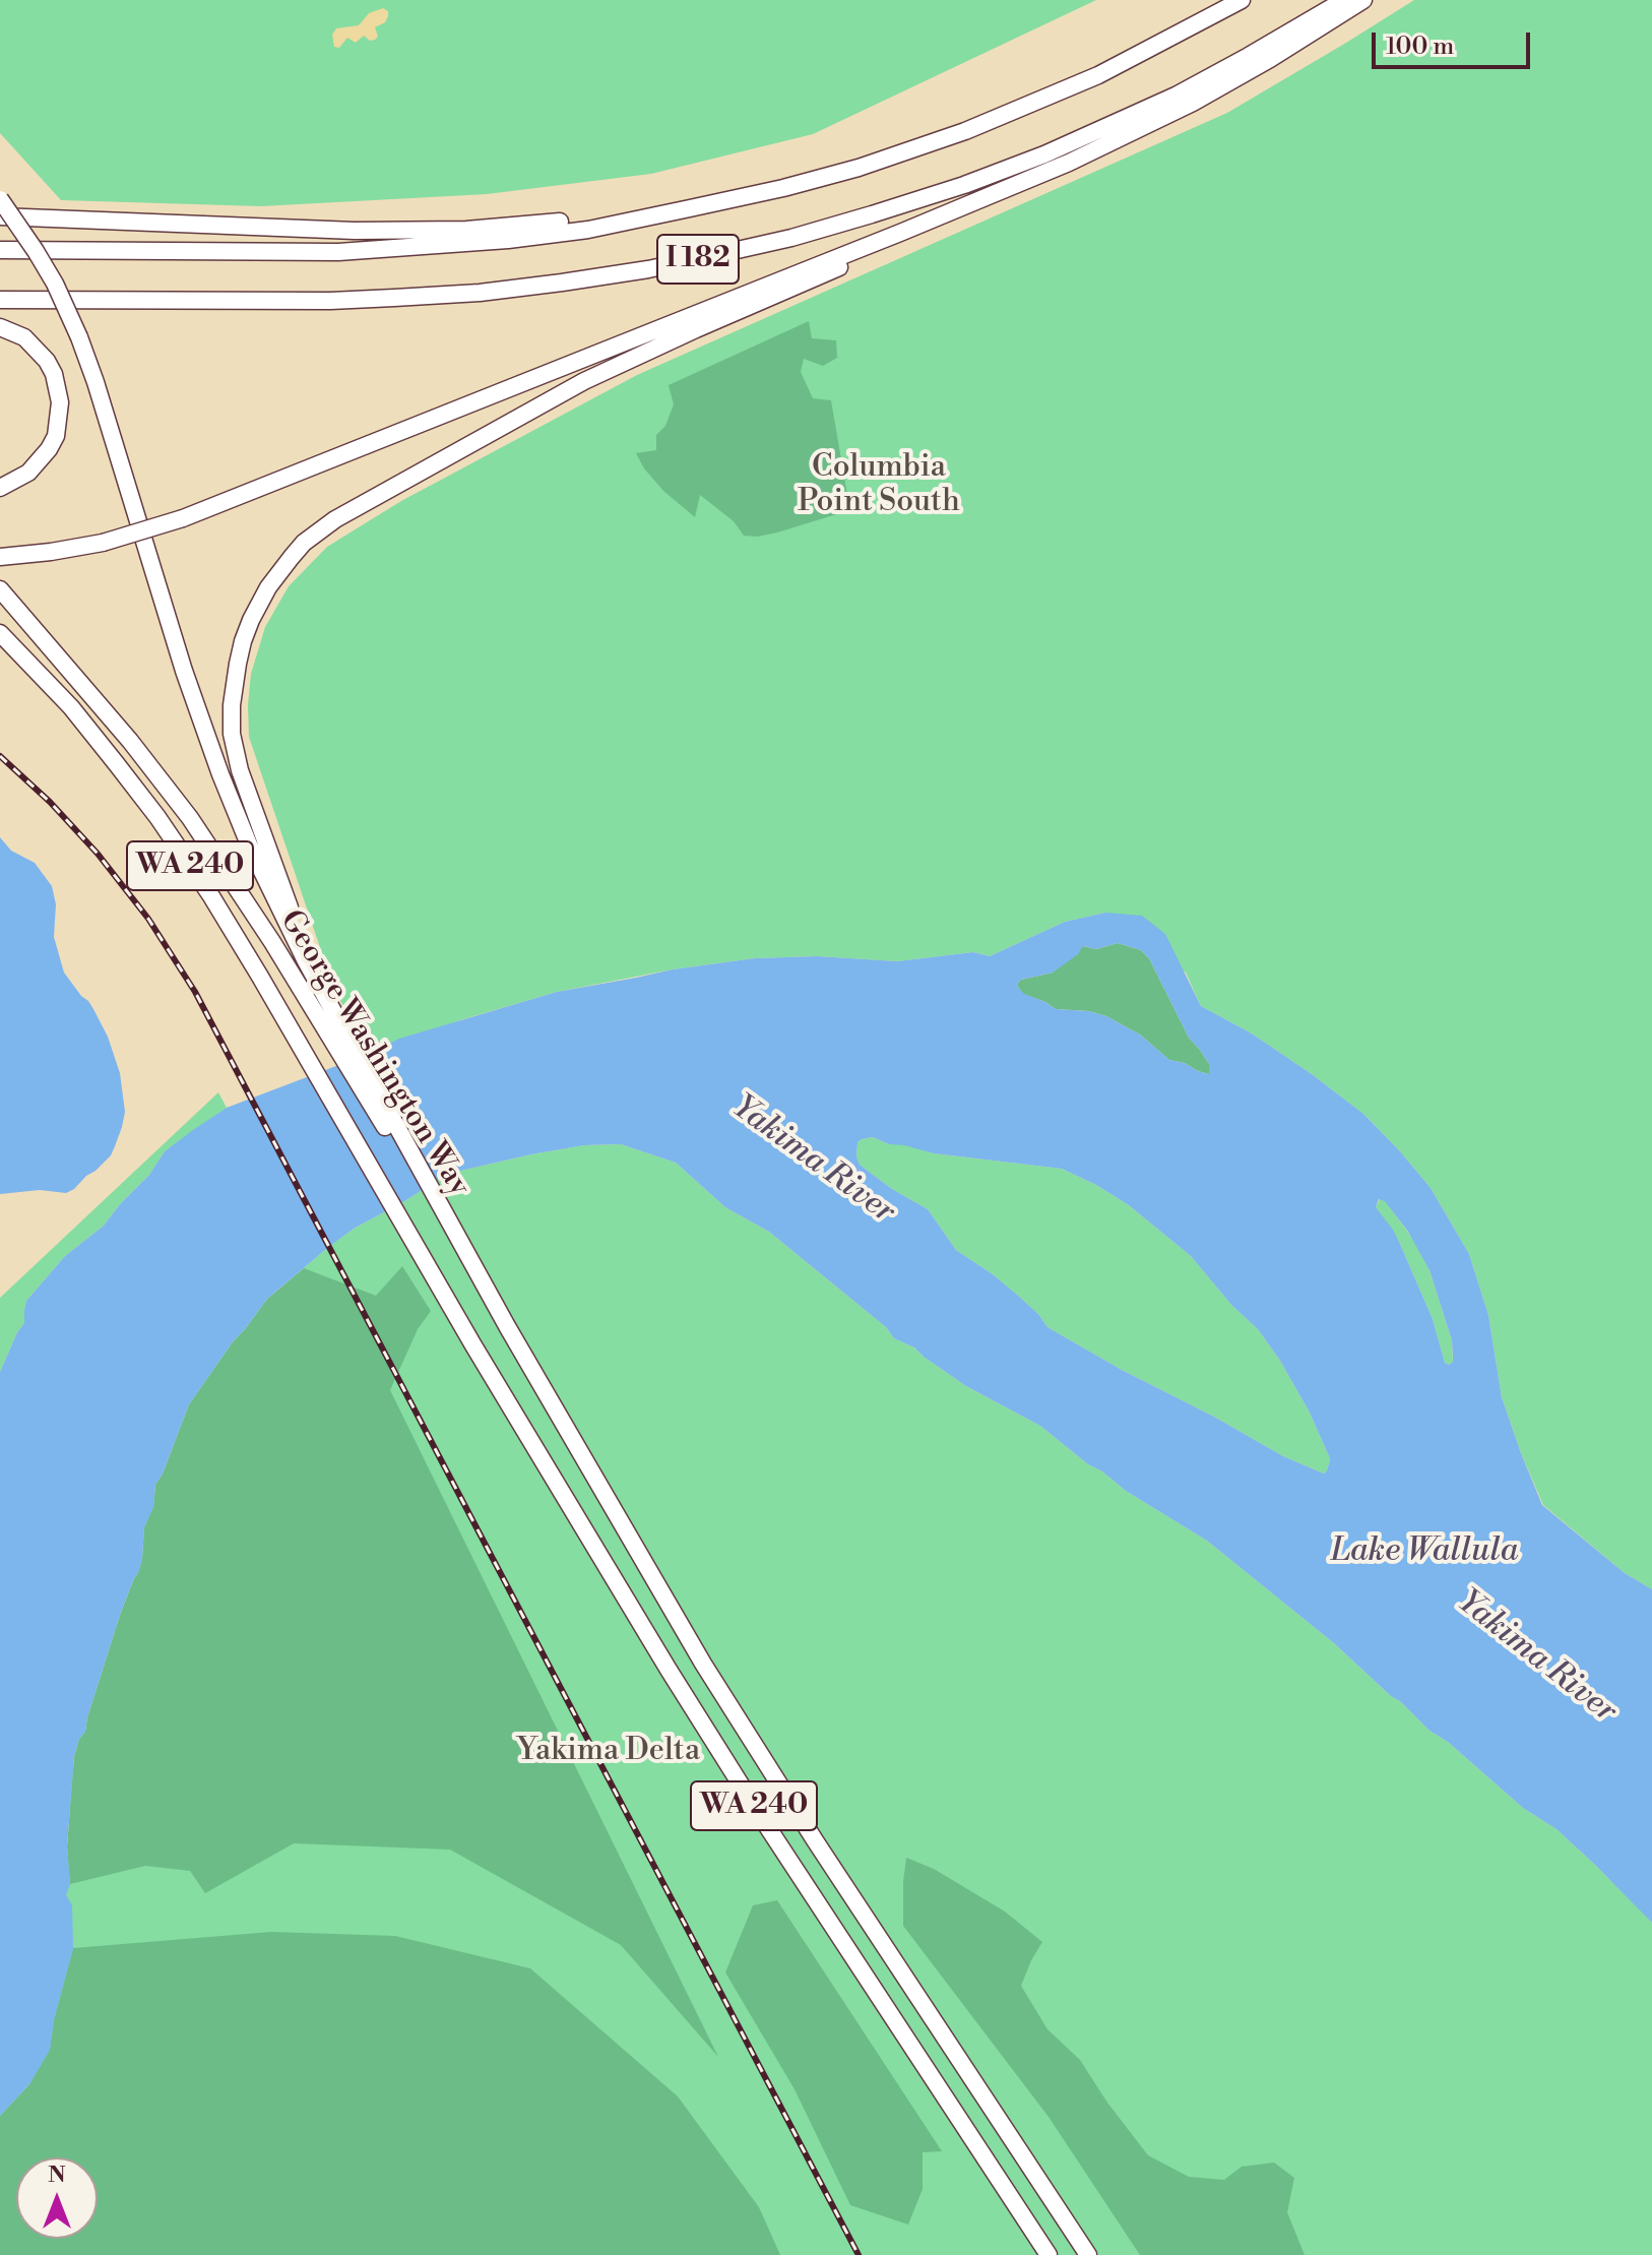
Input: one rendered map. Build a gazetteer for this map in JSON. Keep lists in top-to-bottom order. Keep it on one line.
{"streets":{"highway":["I 182","WA 240","George Washington Way"]},"crossings":[["WA 240","George Washington Way"]],"water":["Yakima River","Lake Wallula"],"parks":["Columbia Point South","Yakima Delta"],"scale_bar":"100 m","north":"top"}
